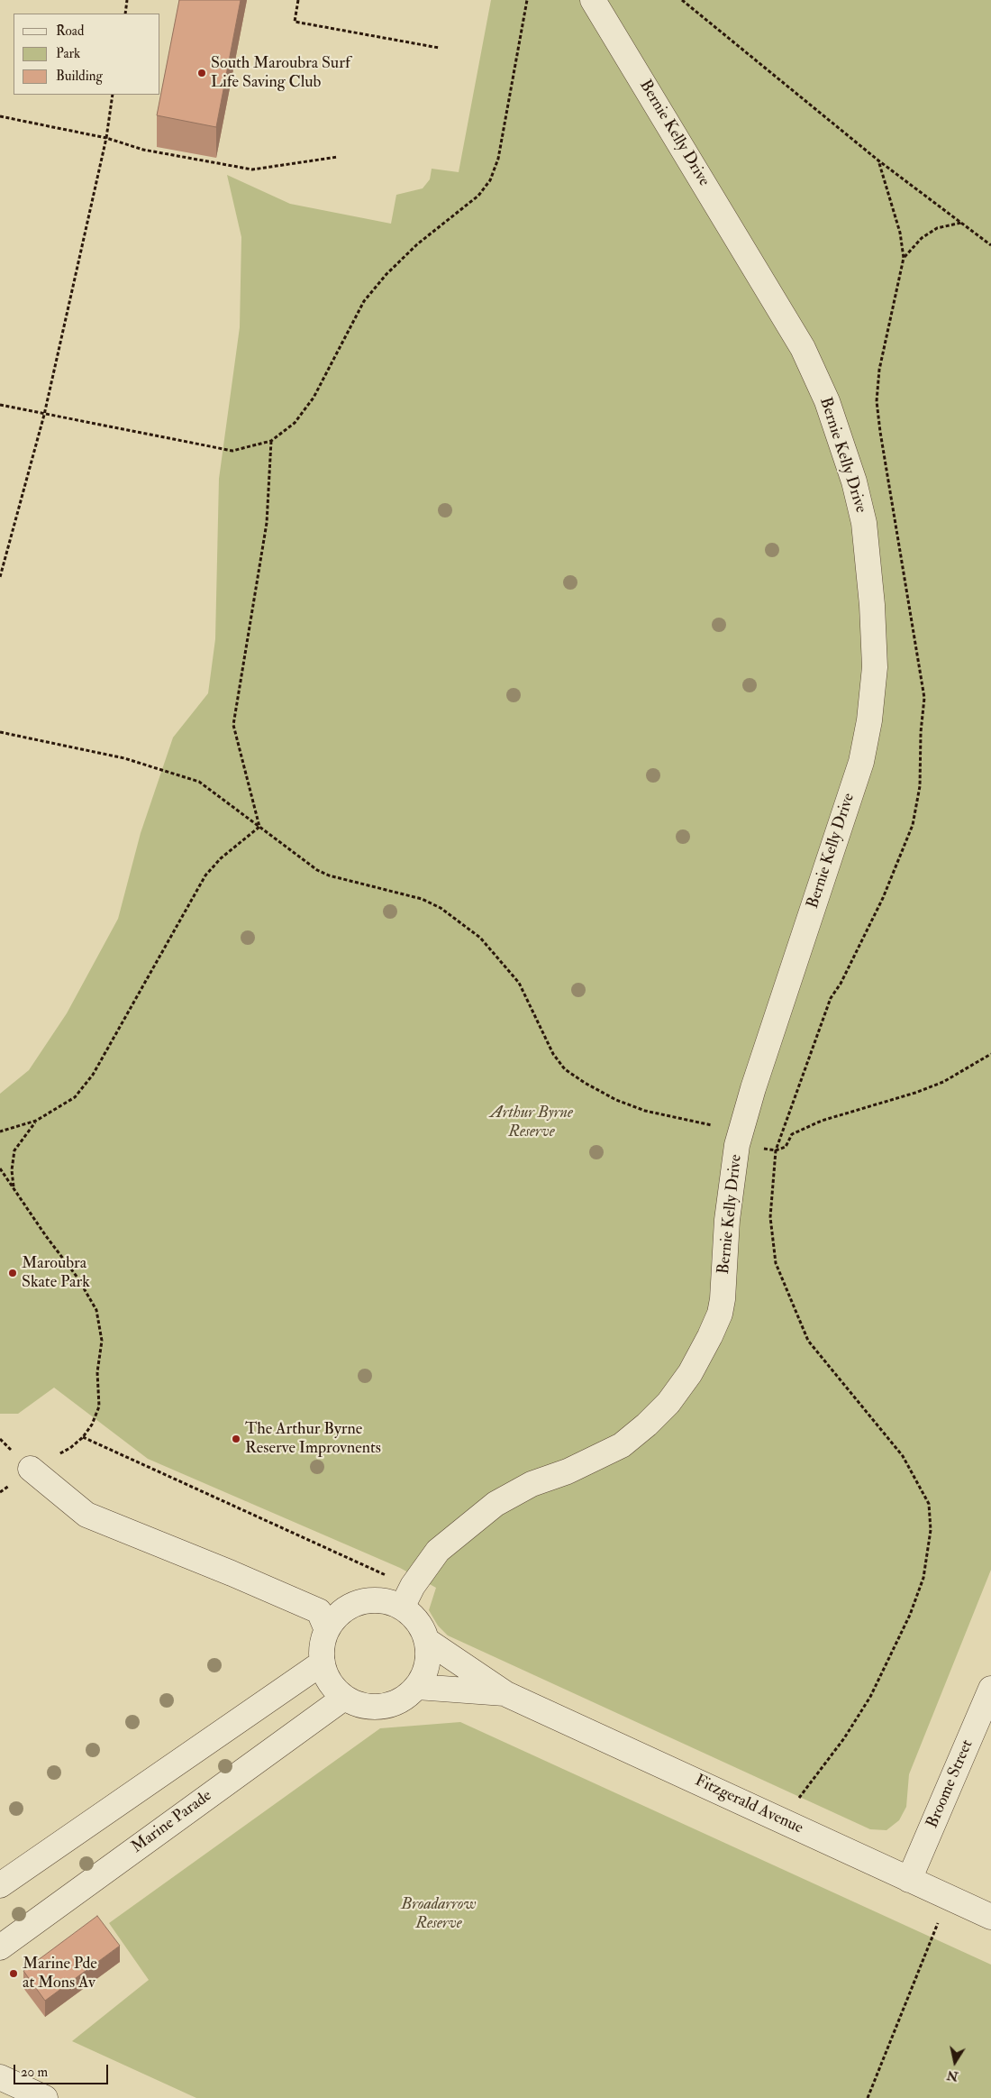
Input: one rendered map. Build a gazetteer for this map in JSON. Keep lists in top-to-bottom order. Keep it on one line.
{"streets":{"street":["Bernie Kelly Drive","Broome Street","Fitzgerald Avenue","Marine Parade"]},"crossings":[["Bernie Kelly Drive","Fitzgerald Avenue"],["Bernie Kelly Drive","Marine Parade"],["Broome Street","Fitzgerald Avenue"],["Fitzgerald Avenue","Marine Parade"]],"parks":["Arthur Byrne Reserve","Broadarrow Reserve"],"places":["South Maroubra Surf Life Saving Club","Maroubra Skate Park","The Arthur Byrne Reserve Improvnents","Marine Pde at Mons Av"],"legend":["Road","Park","Building"],"scale_bar":"20 m","north":"bottom"}
